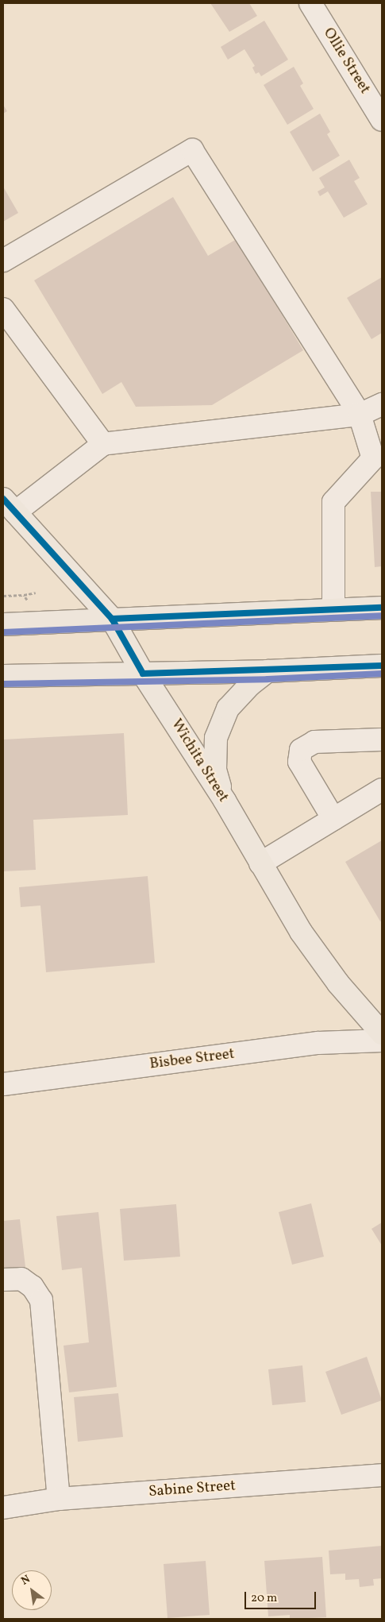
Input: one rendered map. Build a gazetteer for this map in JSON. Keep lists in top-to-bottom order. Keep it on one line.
{"streets":{"main road":["Wichita Street"],"street":["Ollie Street","Bisbee Street","Sabine Street"]},"scale_bar":"20 m","north":"top left"}
